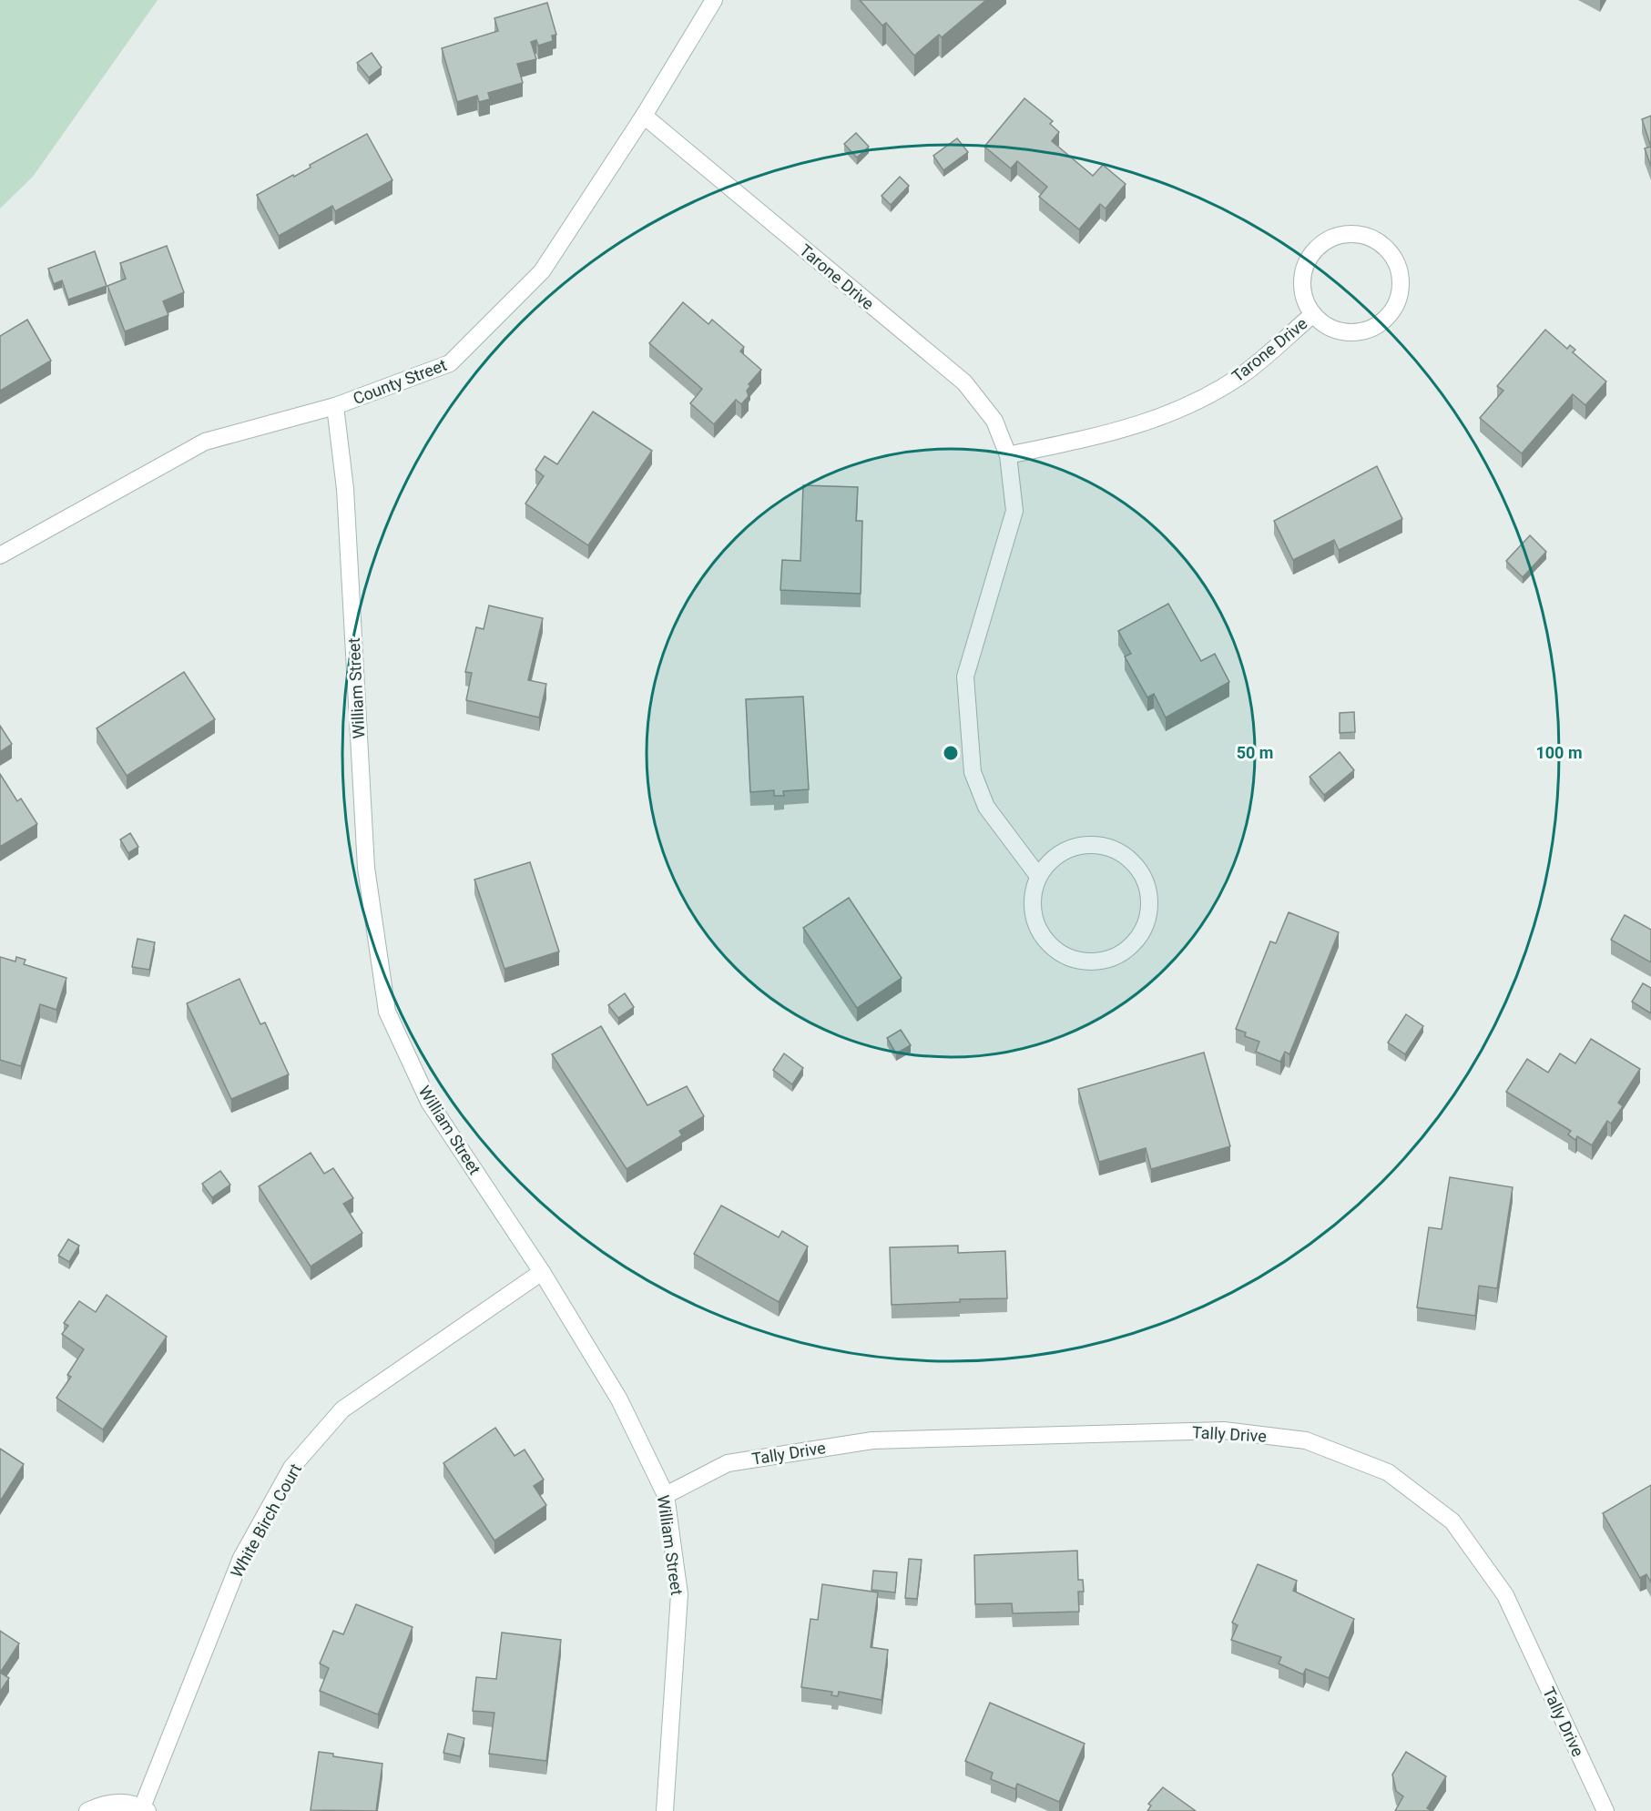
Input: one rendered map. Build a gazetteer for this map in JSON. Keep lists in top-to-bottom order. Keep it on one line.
{"streets":{"street":["Tarone Drive","County Street","William Street","Tally Drive","White Birch Court"]},"crossings":[["Tarone Drive","County Street"],["County Street","William Street"],["William Street","Tally Drive"],["William Street","White Birch Court"]],"rings":["50 m","100 m"]}
